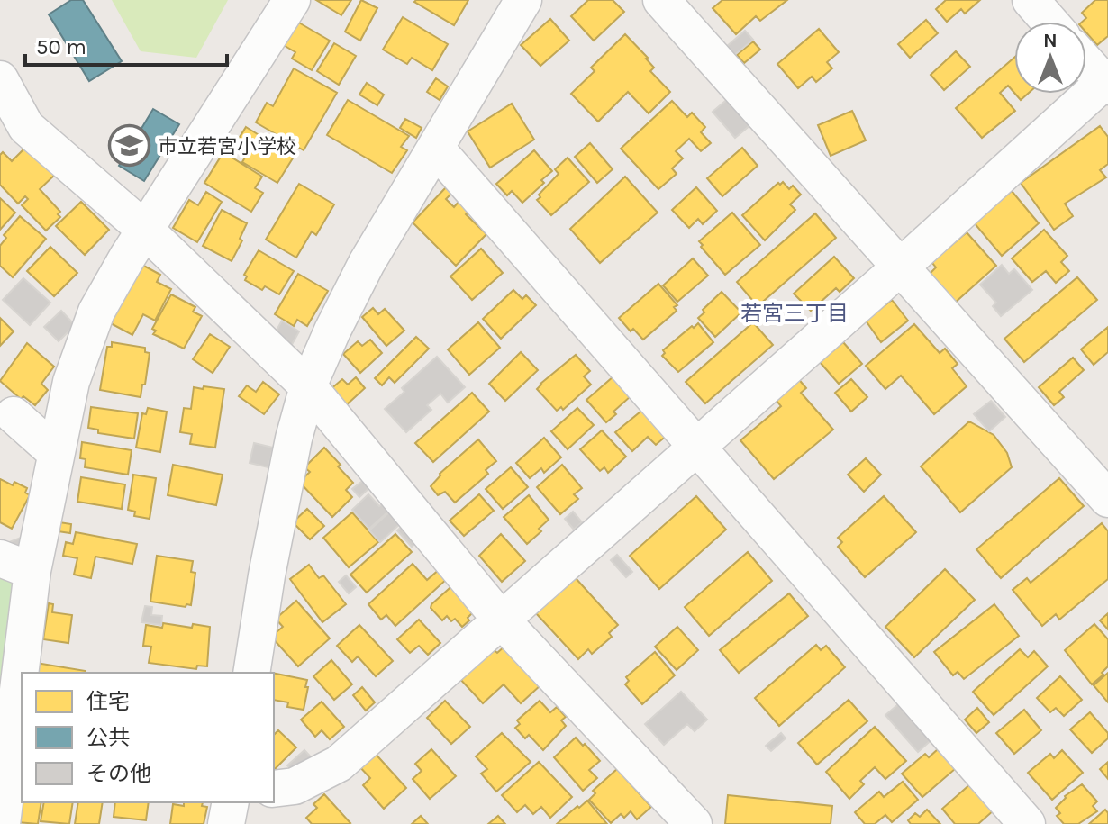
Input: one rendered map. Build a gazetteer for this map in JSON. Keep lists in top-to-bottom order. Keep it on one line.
{"districts":["若宮三丁目"],"places":{"school or university":["市立若宮小学校"]},"legend":["住宅","公共","その他"],"scale_bar":"50 m","north":"top"}
